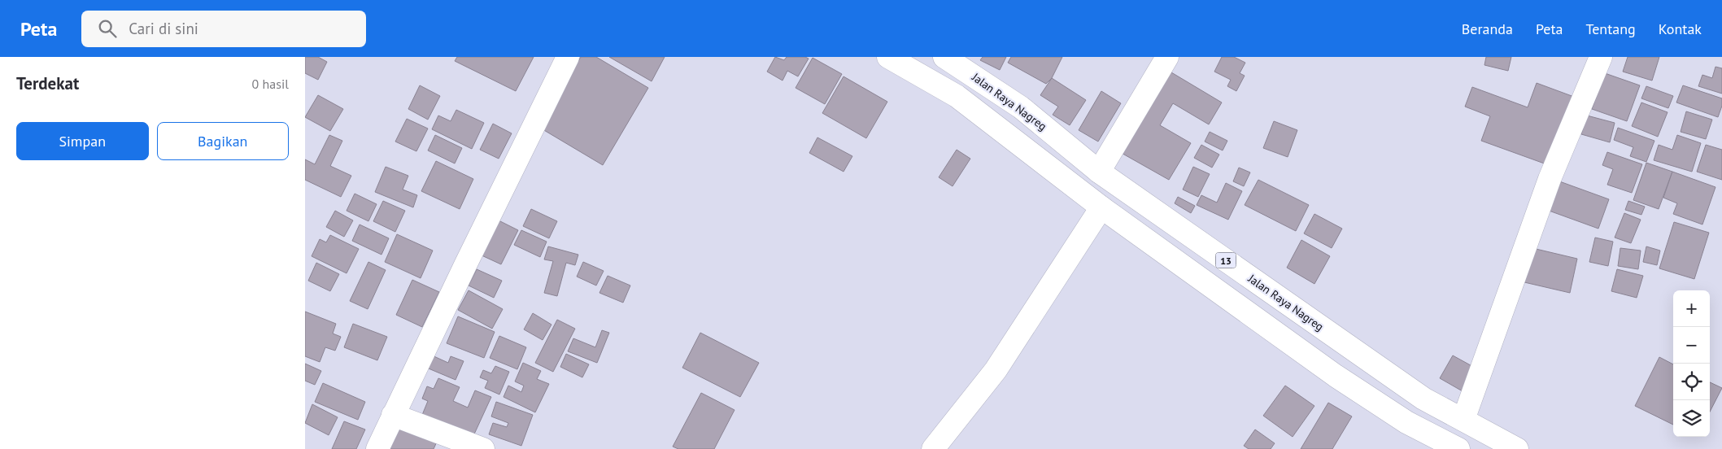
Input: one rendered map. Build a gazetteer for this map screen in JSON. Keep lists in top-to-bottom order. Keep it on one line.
{"streets":{"main road":["Jalan Raya Nagreg","13"]},"page":{"header":"Peta","search":"Cari di sini","nav":["Beranda","Peta","Tentang","Kontak"],"heading":["Terdekat","0 hasil"],"buttons":["Simpan","Bagikan"],"map_buttons":["+","−"]}}
